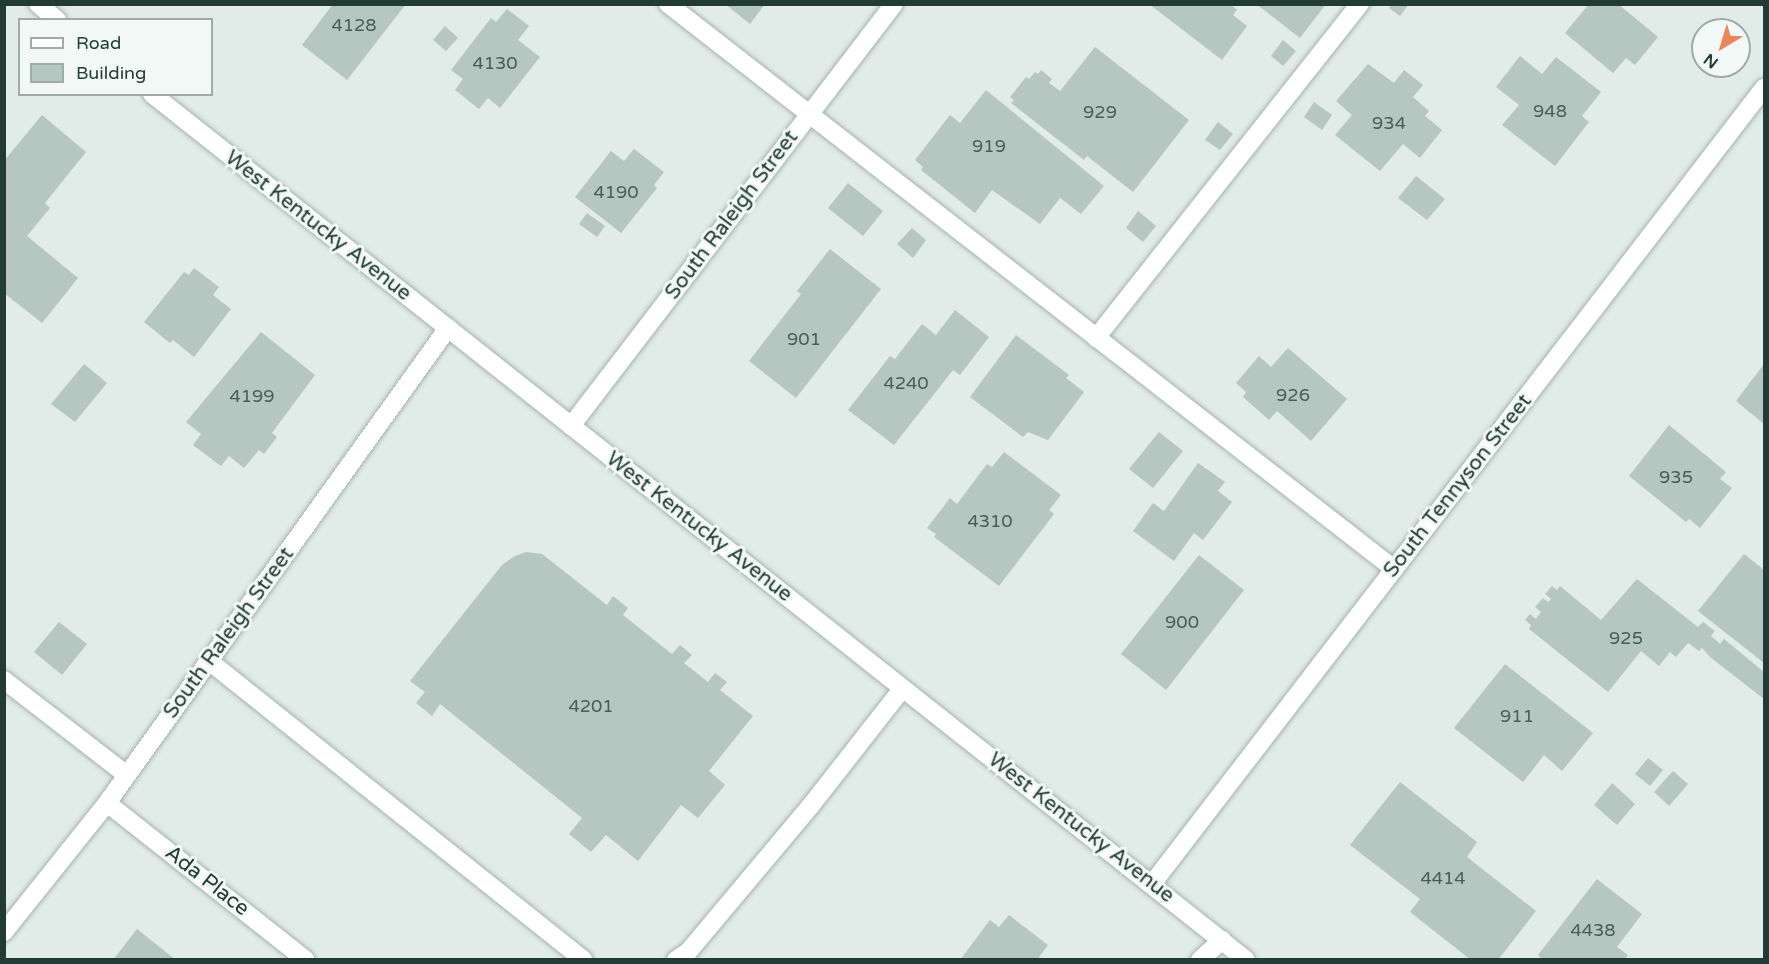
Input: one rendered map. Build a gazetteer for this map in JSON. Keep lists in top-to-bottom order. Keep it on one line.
{"streets":{"street":["South Raleigh Street","West Kentucky Avenue","South Tennyson Street","Ada Place"]},"crossings":[["South Raleigh Street","West Kentucky Avenue"],["South Raleigh Street","Ada Place"],["West Kentucky Avenue","South Tennyson Street"]],"house_numbers":["4128","4130","948","929","934","919","4190","901","4240","926","4199","935","4310","900","925","4201","911","4414","4438"],"legend":["Road","Building"],"north":"bottom left"}
